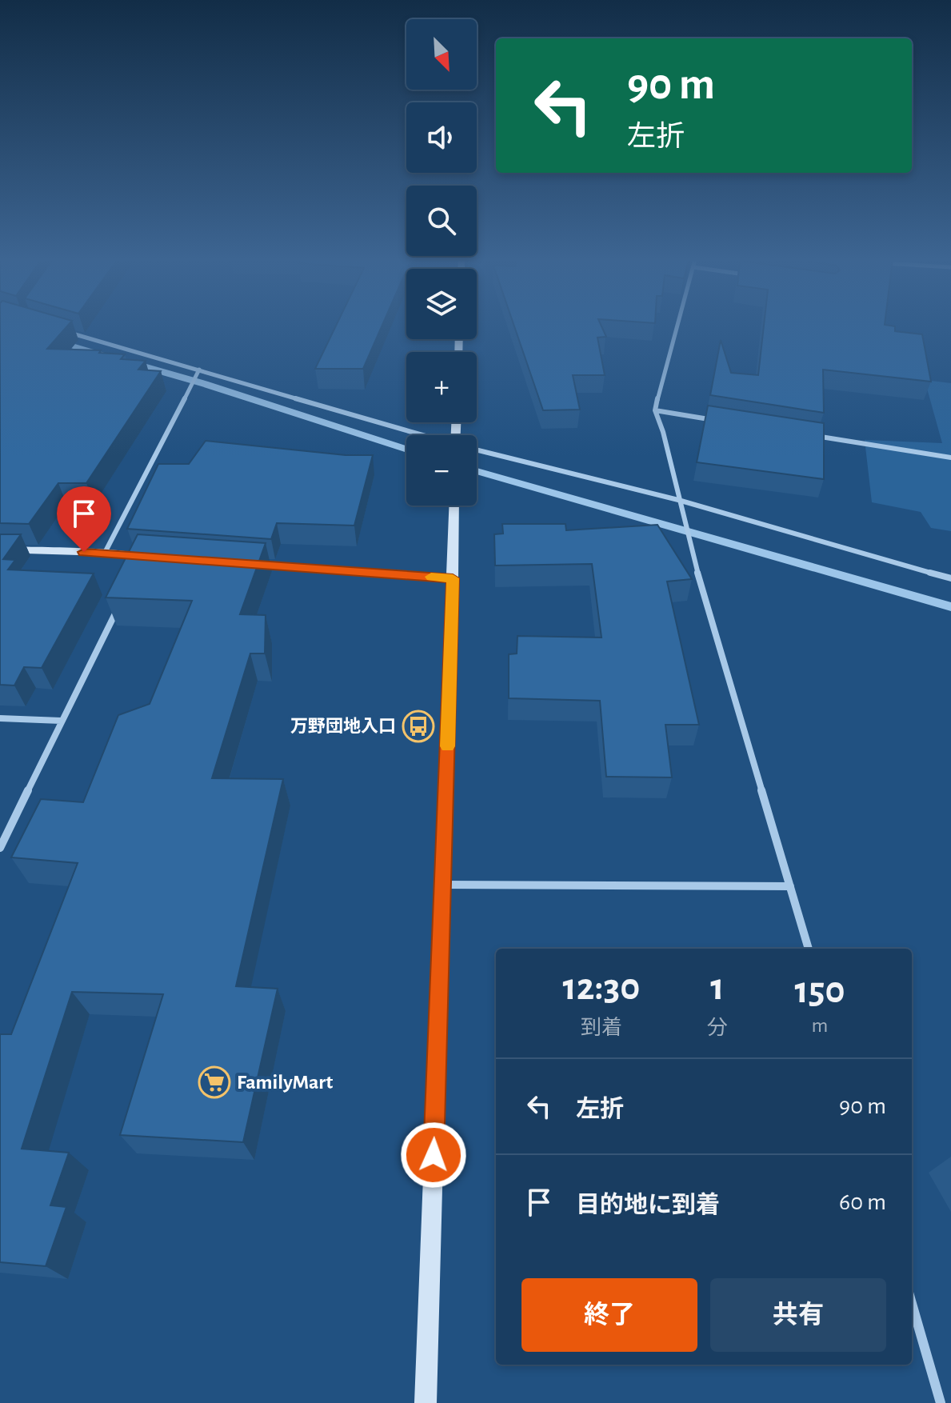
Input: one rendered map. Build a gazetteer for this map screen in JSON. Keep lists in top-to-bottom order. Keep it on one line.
{"places":{"bus stop":["万野団地入口"],"supermarket":["FamilyMart"]},"north":"bottom right","page":{"map_buttons":["+","−"],"turn":["90 m","左折"],"eta":["12:30","到着","1","分","150","m"],"list":[{"name":"左折","value":"90 m"},{"name":"目的地に到着","value":"60 m"}],"buttons":["終了","共有"]}}
